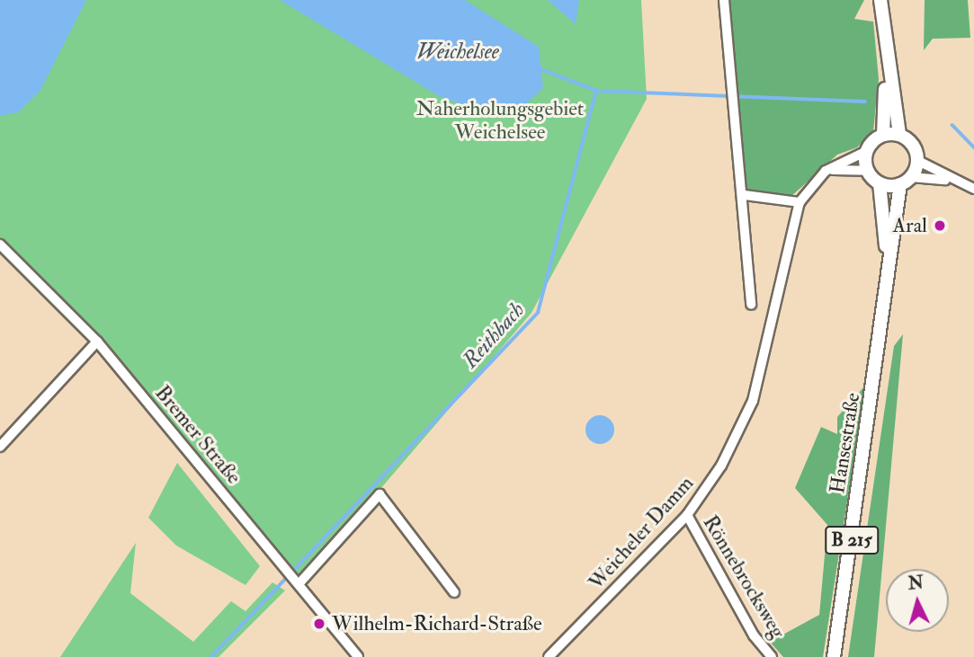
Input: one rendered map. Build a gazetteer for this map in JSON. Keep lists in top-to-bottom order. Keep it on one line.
{"streets":{"main road":["Hansestraße","B 215"],"street":["Bremer Straße","Weicheler Damm","Rönnebrocksweg"]},"crossings":[["Hansestraße","Weicheler Damm"],["Weicheler Damm","Rönnebrocksweg"]],"water":["Weichelsee","Reithbach"],"parks":["Naherholungsgebiet Weichelsee"],"places":["Aral","Wilhelm-Richard-Straße"],"north":"top"}
